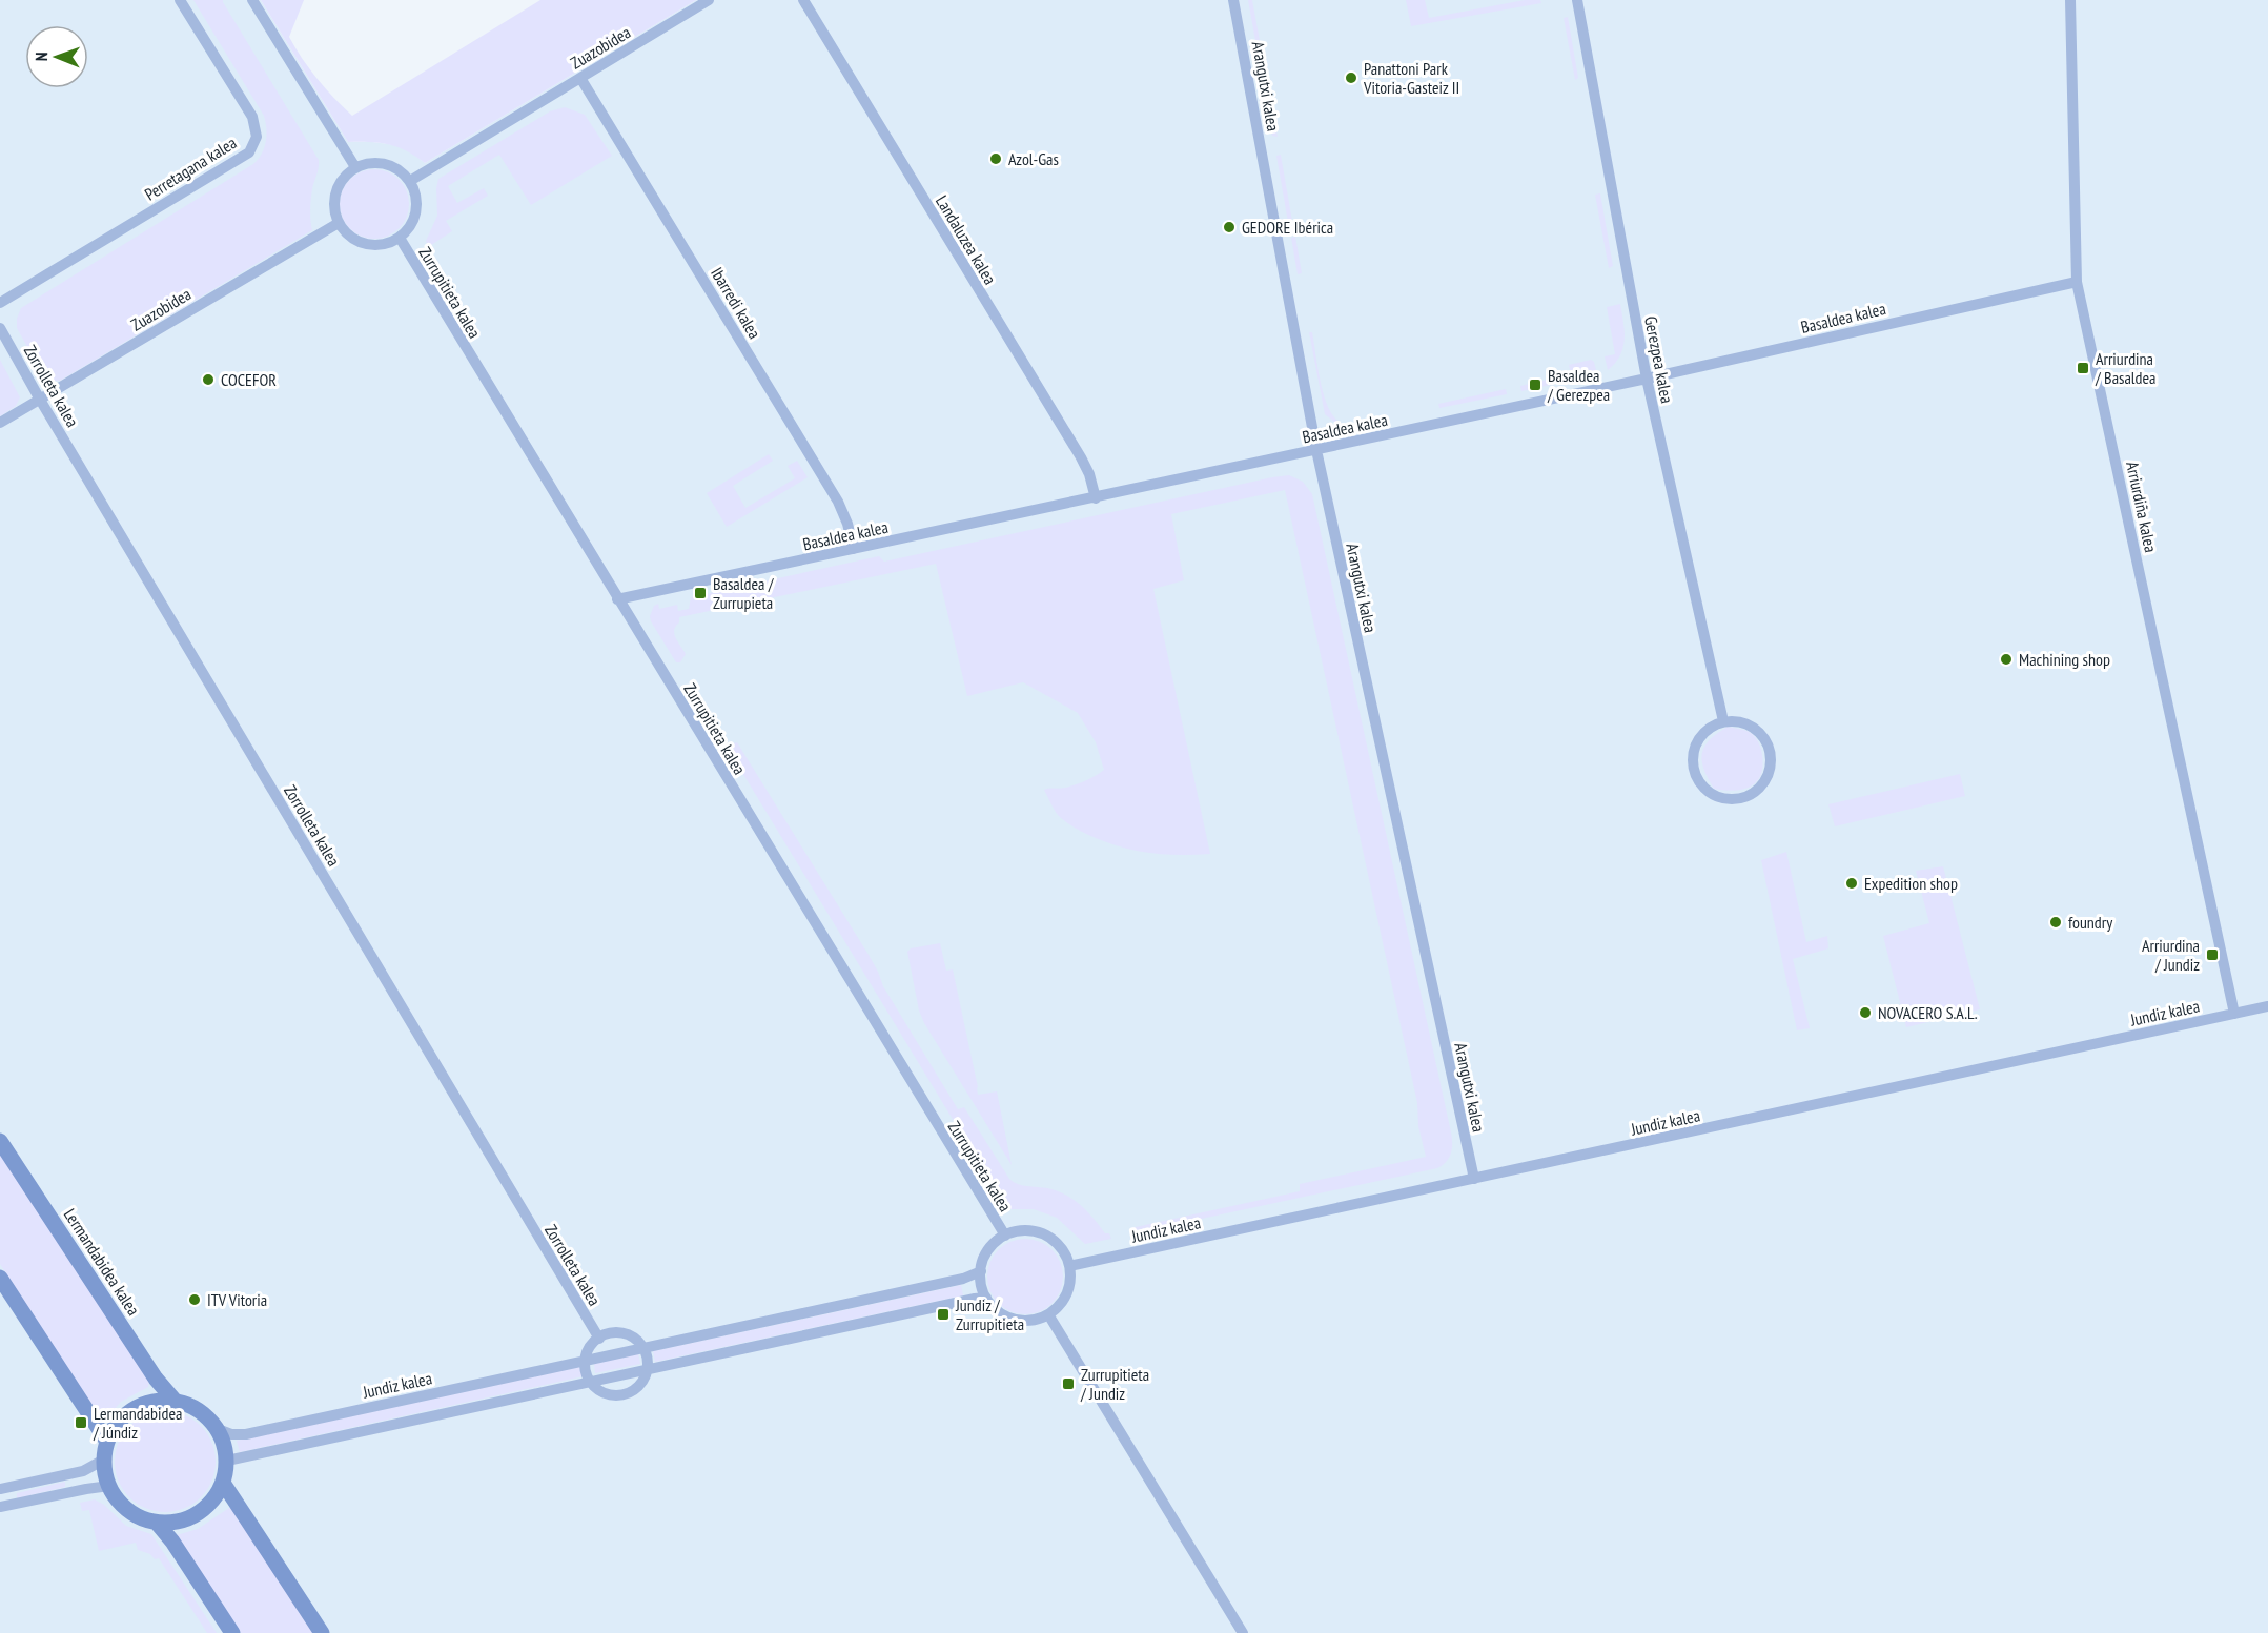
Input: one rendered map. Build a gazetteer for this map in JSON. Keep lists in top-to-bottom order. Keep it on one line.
{"streets":{"street":["Zuazobidea","Arangutxi kalea","Perretagana kalea","Landaluzea kalea","Zurrupitieta kalea","Ibarredi kalea","Basaldea kalea","Gerezpea kalea","Zorrolleta kalea","Arriurdiña kalea","Jundiz kalea","Lermandabidea kalea"]},"crossings":[["Zuazobidea","Zurrupitieta kalea"],["Zuazobidea","Ibarredi kalea"],["Zuazobidea","Zorrolleta kalea"],["Arangutxi kalea","Basaldea kalea"],["Arangutxi kalea","Jundiz kalea"],["Landaluzea kalea","Basaldea kalea"],["Zurrupitieta kalea","Basaldea kalea"],["Zurrupitieta kalea","Jundiz kalea"],["Ibarredi kalea","Basaldea kalea"],["Basaldea kalea","Gerezpea kalea"],["Basaldea kalea","Arriurdiña kalea"],["Arriurdiña kalea","Jundiz kalea"],["Jundiz kalea","Lermandabidea kalea"]],"places":{"other":["Panattoni Park Vitoria-Gasteiz II","Azol-Gas","GEDORE Ibérica","COCEFOR","Machining shop","Expedition shop","foundry","NOVACERO S.A.L.","ITV Vitoria"],"transit":["Arriurdina / Basaldea","Basaldea / Gerezpea","Basaldea / Zurrupieta","Arriurdina / Jundiz","Jundiz / Zurrupitieta","Zurrupitieta / Jundiz","Lermandabidea / Júndiz"]},"north":"left"}
